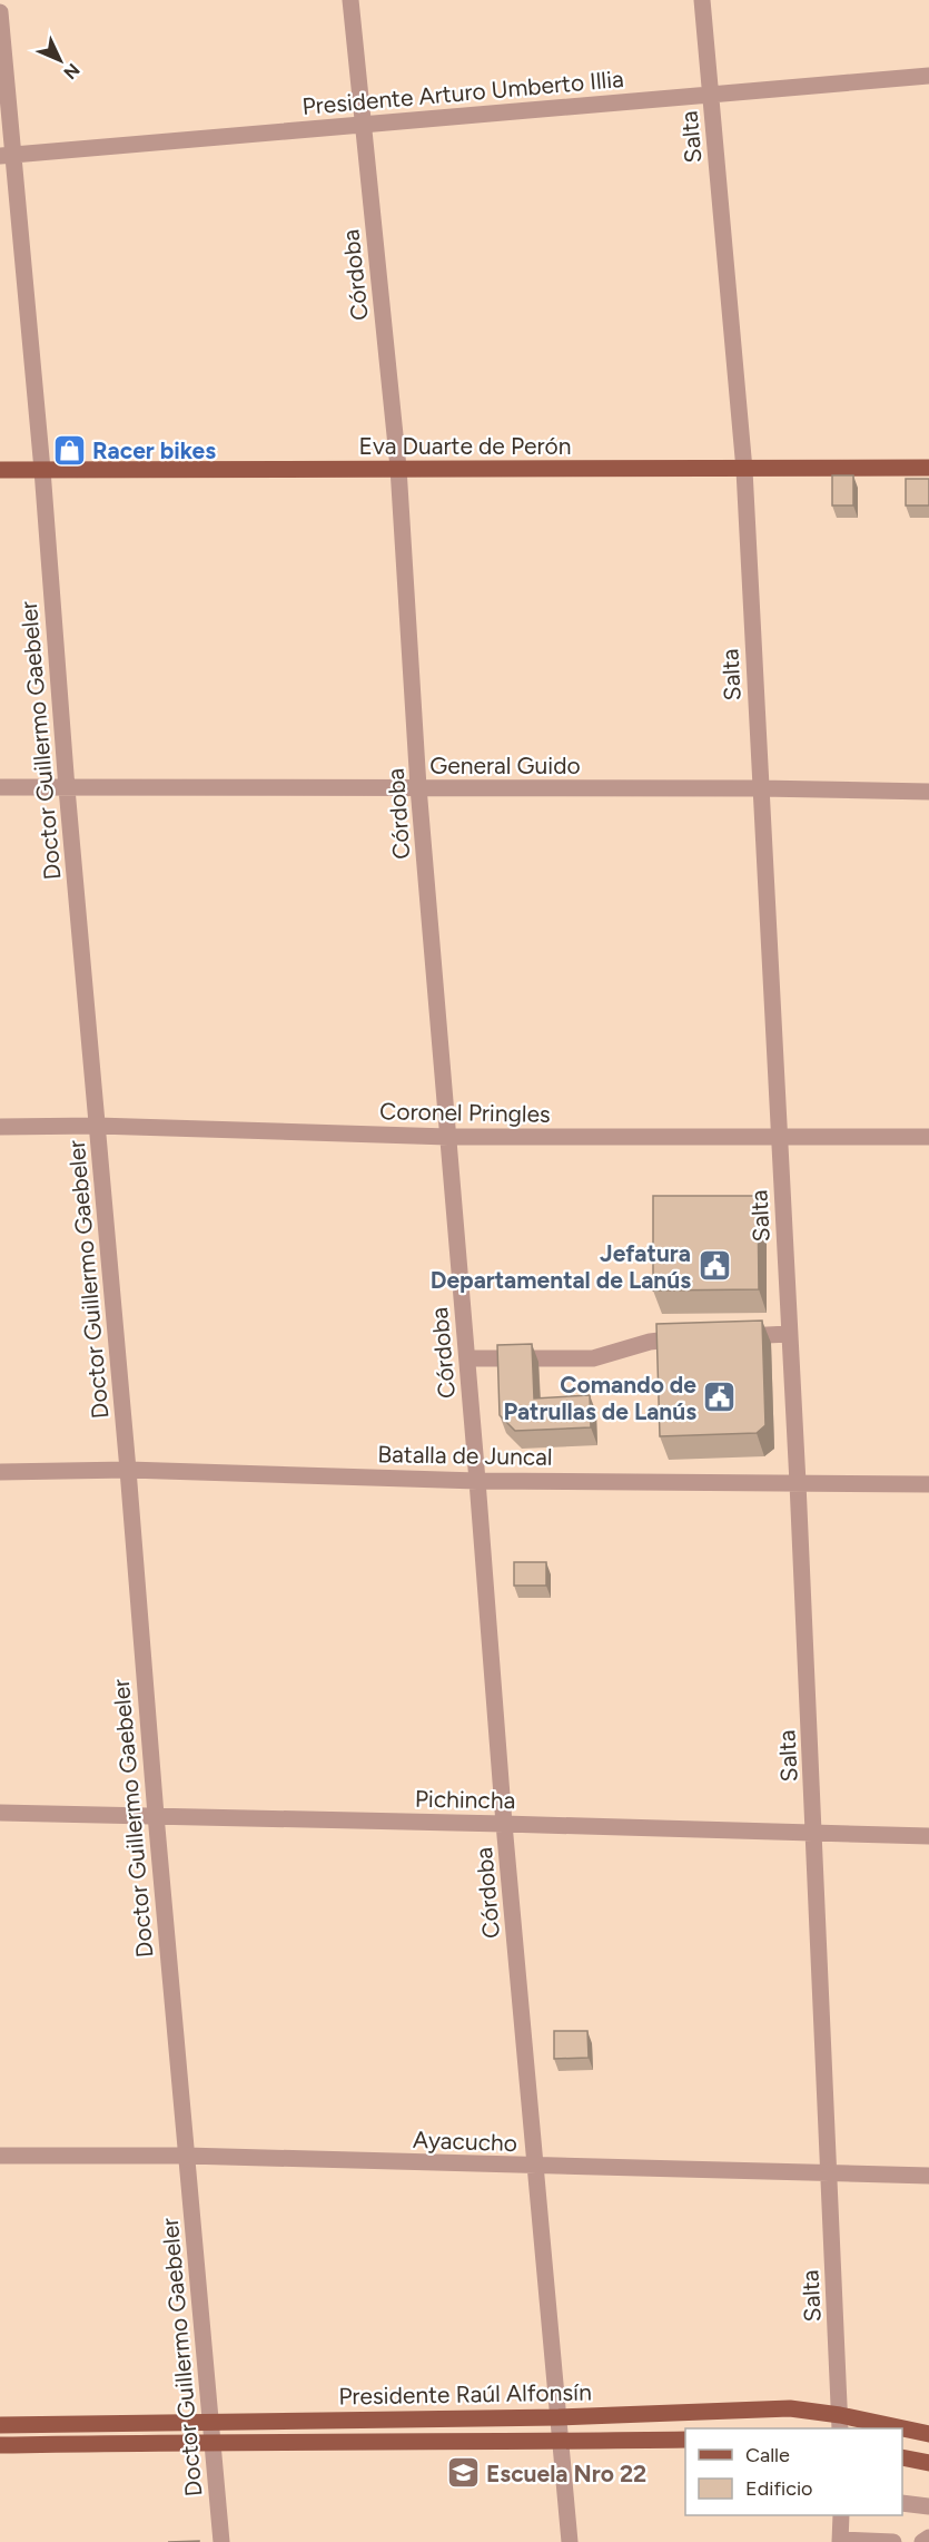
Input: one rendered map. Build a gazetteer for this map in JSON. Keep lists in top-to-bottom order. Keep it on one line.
{"streets":{"main road":["Eva Duarte de Perón","Presidente Raúl Alfonsín"],"street":["Presidente Arturo Umberto Illia","Salta","Córdoba","Doctor Guillermo Gaebeler","General Guido","Coronel Pringles","Batalla de Juncal","Pichincha","Ayacucho"]},"crossings":[["Presidente Arturo Umberto Illia","Salta"],["Presidente Arturo Umberto Illia","Córdoba"],["Presidente Arturo Umberto Illia","Doctor Guillermo Gaebeler"],["Salta","Eva Duarte de Perón"],["Salta","General Guido"],["Salta","Coronel Pringles"],["Salta","Batalla de Juncal"],["Salta","Pichincha"],["Salta","Ayacucho"],["Salta","Presidente Raúl Alfonsín"],["Córdoba","Eva Duarte de Perón"],["Córdoba","General Guido"],["Córdoba","Coronel Pringles"],["Córdoba","Batalla de Juncal"],["Córdoba","Pichincha"],["Córdoba","Ayacucho"],["Córdoba","Presidente Raúl Alfonsín"],["Eva Duarte de Perón","Doctor Guillermo Gaebeler"],["Doctor Guillermo Gaebeler","General Guido"],["Doctor Guillermo Gaebeler","Coronel Pringles"],["Doctor Guillermo Gaebeler","Batalla de Juncal"],["Doctor Guillermo Gaebeler","Pichincha"],["Doctor Guillermo Gaebeler","Ayacucho"],["Doctor Guillermo Gaebeler","Presidente Raúl Alfonsín"]],"places":{"shop":["Racer bikes"],"public building":["Jefatura Departamental de Lanús","Comando de Patrullas de Lanús"],"school or university":["Escuela Nro 22"]},"legend":["Calle","Edificio"],"north":"bottom right"}
